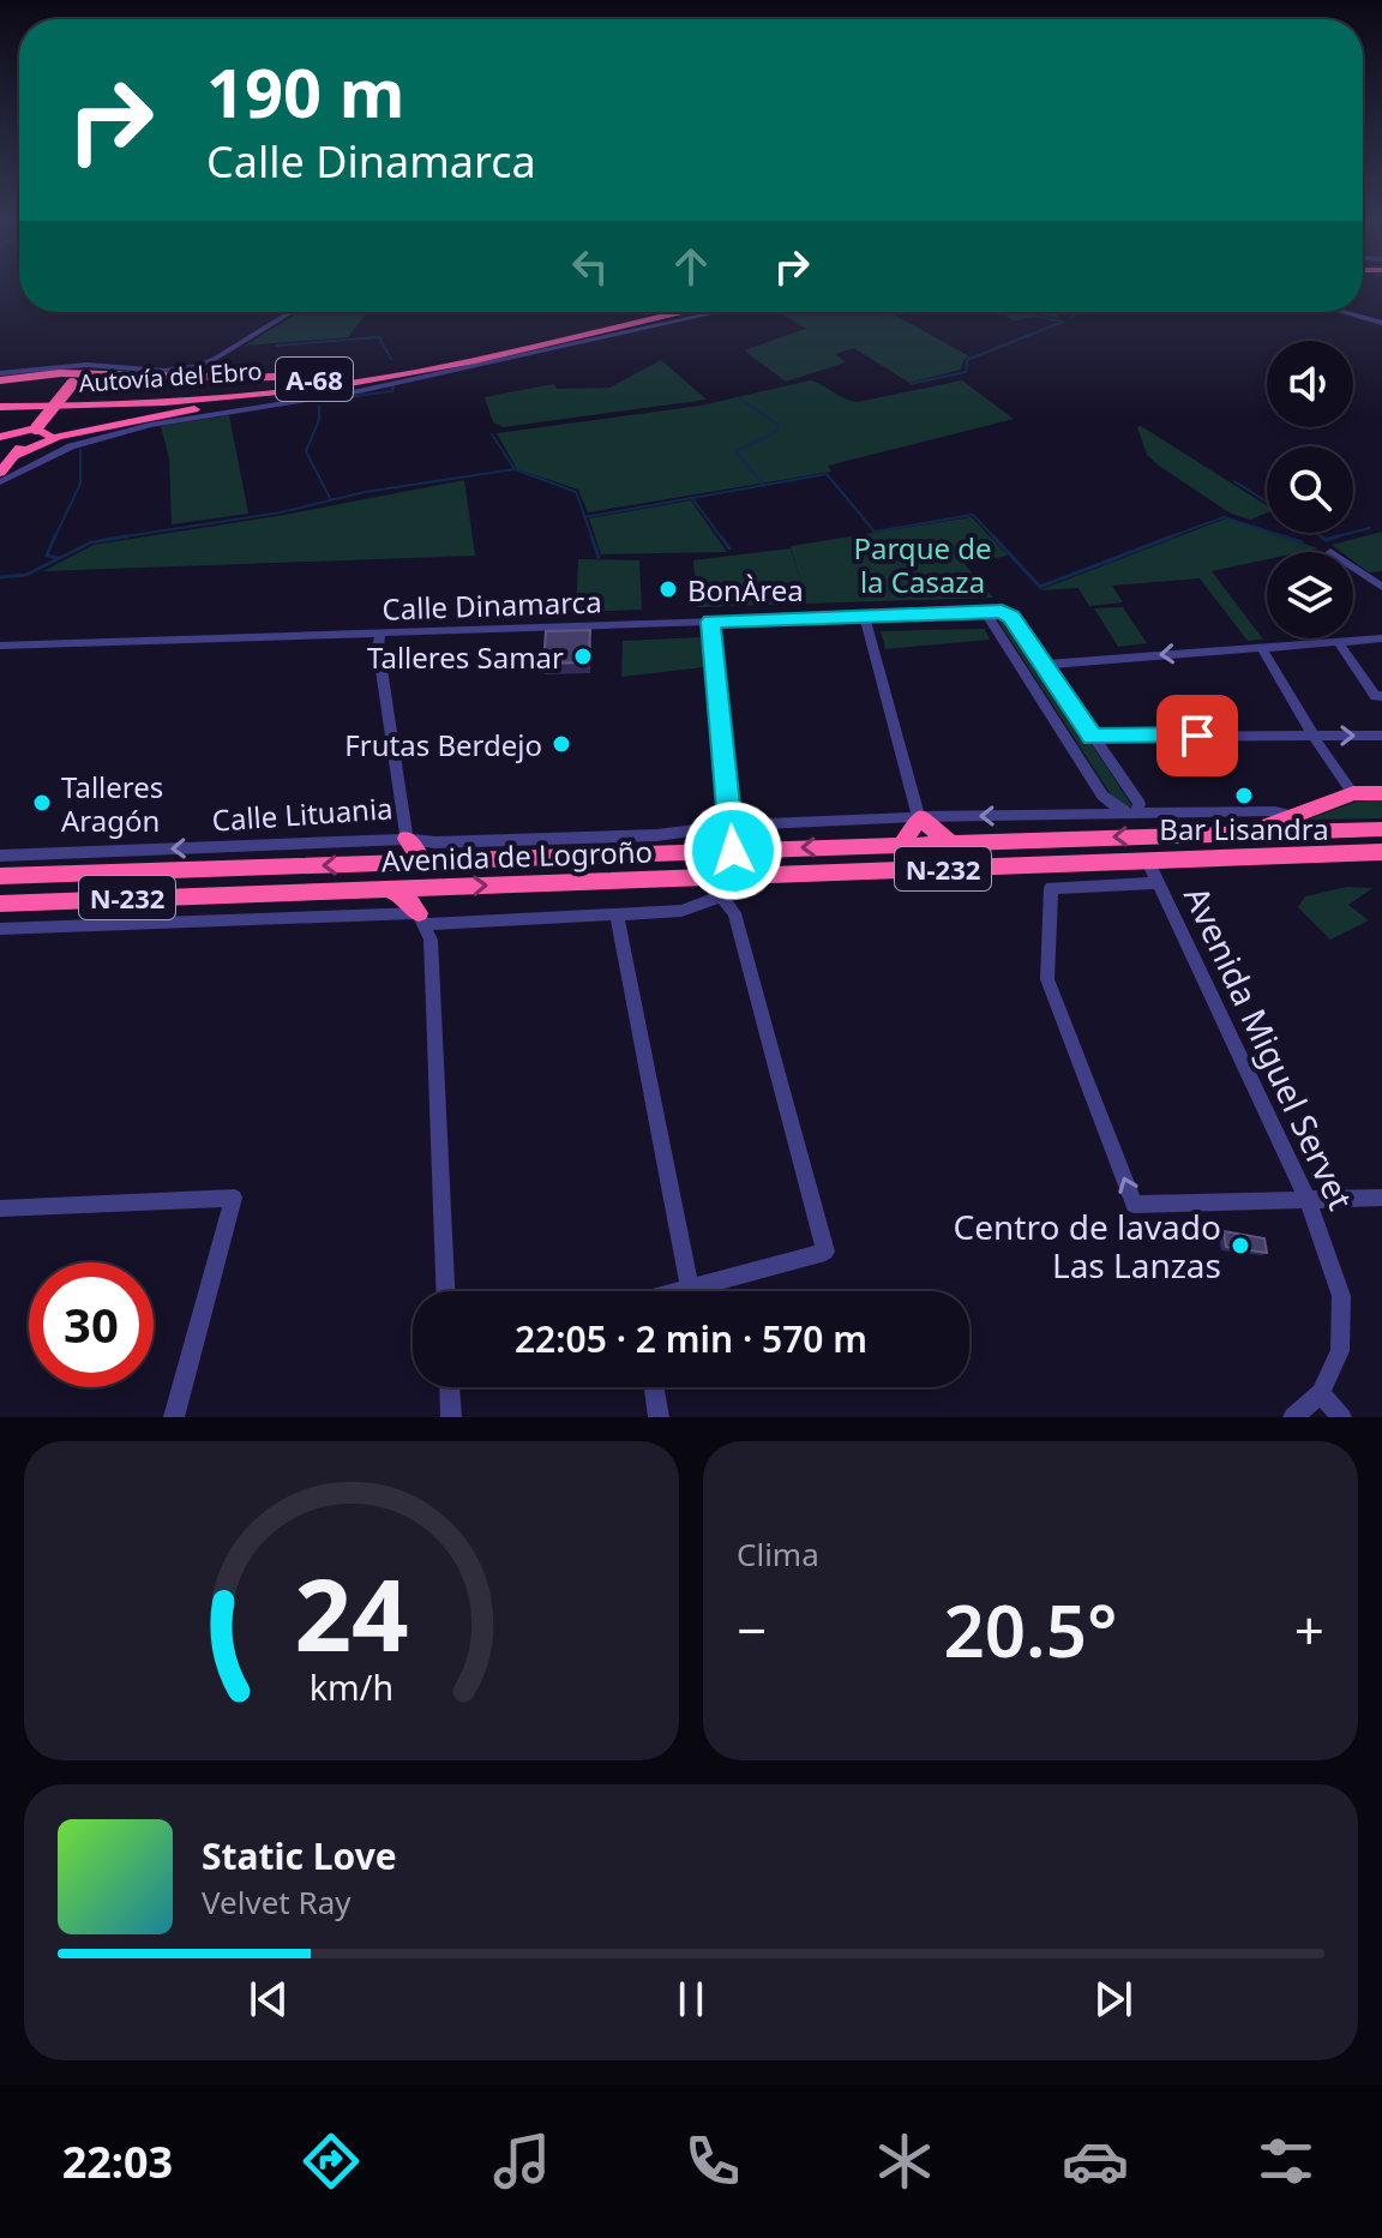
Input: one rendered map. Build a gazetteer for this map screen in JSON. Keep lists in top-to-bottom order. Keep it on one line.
{"streets":{"highway":["Autovía del Ebro","A-68","Avenida de Logroño","N-232"],"street":["Calle Dinamarca","Calle Lituania","Avenida Miguel Servet"]},"crossings":[["Calle Dinamarca","Calle Lituania"],["Avenida de Logroño","Avenida Miguel Servet"]],"parks":["Parque de la Casaza"],"places":["BonÀrea","Talleres Samar","Frutas Berdejo","Bar Lisandra","Talleres Aragón","Centro de lavado Las Lanzas"],"page":{"turn":["190 m","Calle Dinamarca"],"limit":"30","trip":"22:05 · 2 min · 570 m","tile":"Clima","heat":["−","20.5°","+"],"song":["Static Love","Velvet Ray"],"tabs":"22:03","gauge":["24","km/h"]}}
